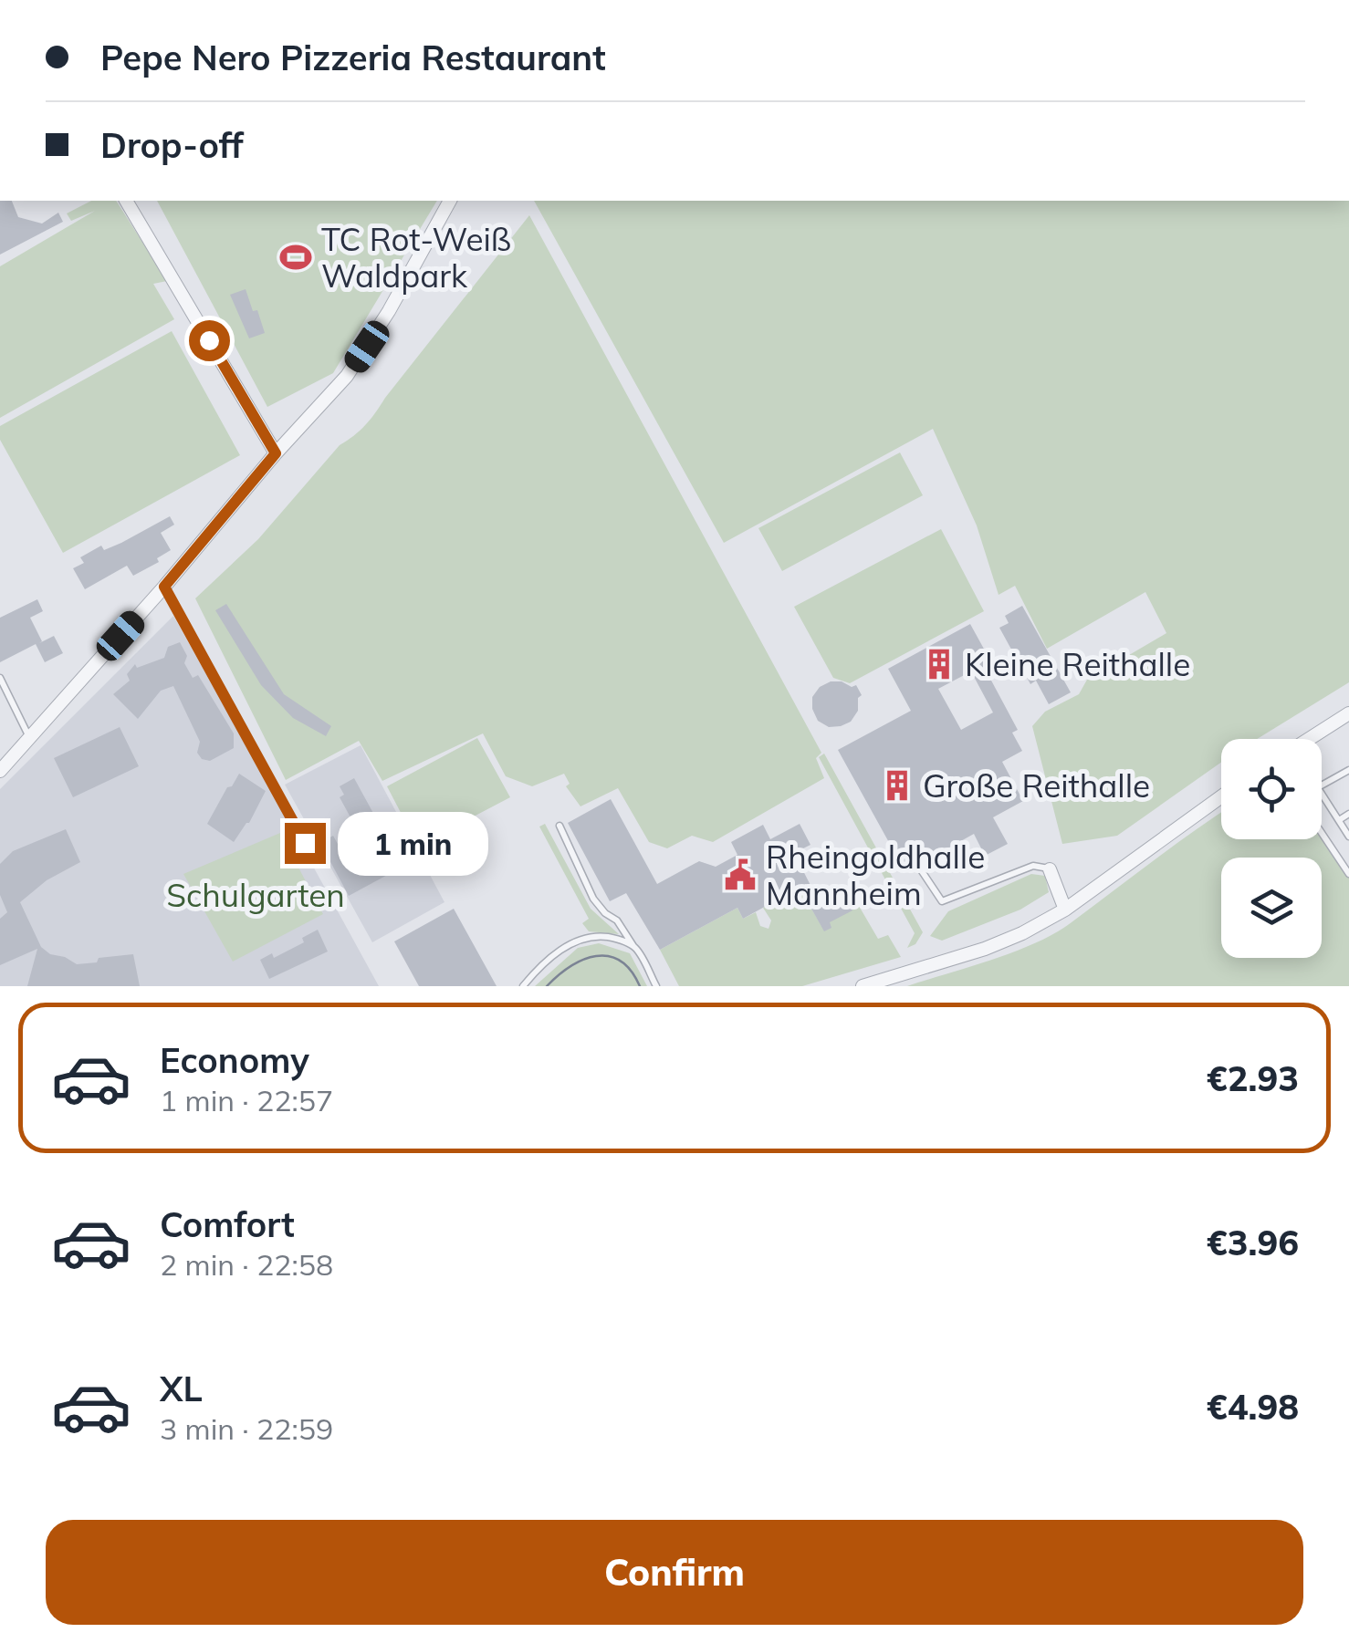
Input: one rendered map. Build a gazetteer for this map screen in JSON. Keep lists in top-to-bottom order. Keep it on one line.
{"parks":["Schulgarten"],"places":{"sports":["TC Rot-Weiß Waldpark"],"building":["Kleine Reithalle","Große Reithalle"],"public building":["Rheingoldhalle Mannheim"]},"page":{"banner":["Pepe Nero Pizzeria Restaurant","Drop-off"],"bubble":"1 min","list":[{"name":"Economy","note":"1 min · 22:57","value":"€2.93"},{"name":"Comfort","note":"2 min · 22:58","value":"€3.96"},{"name":"XL","note":"3 min · 22:59","value":"€4.98"}],"buttons":"Confirm"}}
